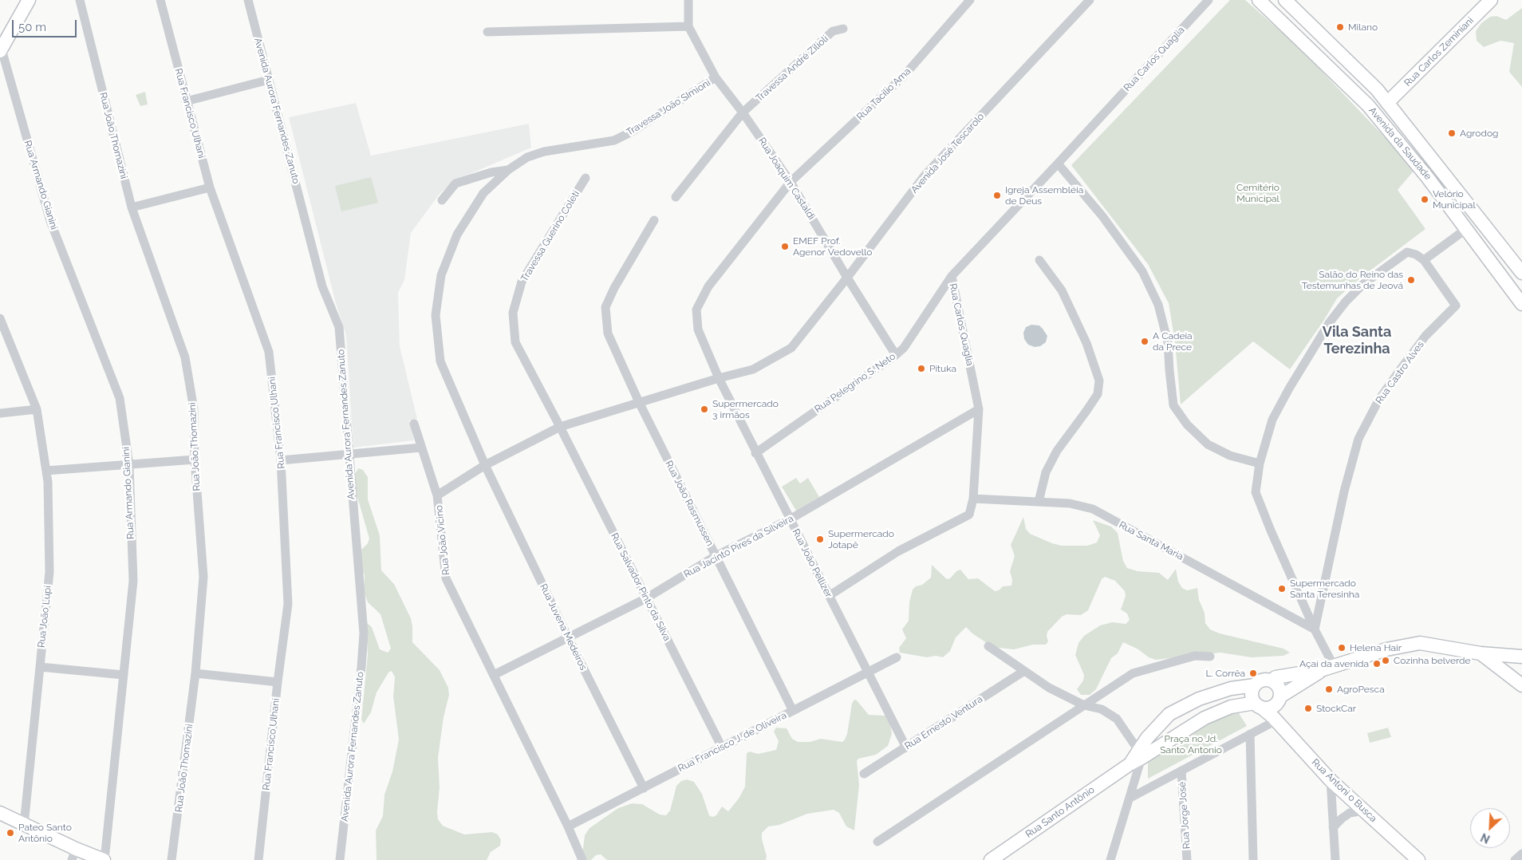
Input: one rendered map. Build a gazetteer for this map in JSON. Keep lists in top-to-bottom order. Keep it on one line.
{"streets":{"main road":["Rua Carlos Zeminiani","Avenida da Saudade","Rua Antoni o Busca","Rua Santo Antônio"],"street":["Rua Carlos Quaglia","Travessa André Zilioli","Rua Tacilio Ama","Travessa João SImioni","Avenida Aurora Fernandes Zanuto","Rua Francisco Ulhani","Rua João Thomazini","Avenida José Tescarolo","Rua Joaquim Castaldi","Rua Armando Gianini","Travessa Guerino Coleti","Rua Castro Alves","Rua Pelegrino S. Neto","Rua João Rasmussen","Rua João Vicino","Rua Santa Maria","Rua Jacinto Pires da Silveira","Rua João Pellizer","Rua Salvador Pinto da Silva","Rua João Lupi","Rua Juvena Medeiros","Rua Ernesto Ventura","Rua Francisco J. de Oliveira","Rua Jorge José"]},"crossings":[["Rua Carlos Zeminiani","Avenida da Saudade"],["Rua Carlos Quaglia","Rua Pelegrino S. Neto"],["Rua Carlos Quaglia","Rua Santa Maria"],["Rua Carlos Quaglia","Rua Jacinto Pires da Silveira"],["Rua Carlos Quaglia","Rua João Pellizer"],["Travessa André Zilioli","Rua Joaquim Castaldi"],["Rua Tacilio Ama","Avenida José Tescarolo"],["Rua Tacilio Ama","Rua Joaquim Castaldi"],["Rua Tacilio Ama","Rua João Vicino"],["Rua Tacilio Ama","Rua João Pellizer"],["Travessa João SImioni","Rua Joaquim Castaldi"],["Travessa João SImioni","Rua Juvena Medeiros"],["Avenida José Tescarolo","Rua Joaquim Castaldi"],["Avenida José Tescarolo","Rua João Vicino"],["Avenida José Tescarolo","Rua João Pellizer"],["Rua Joaquim Castaldi","Rua Pelegrino S. Neto"],["Travessa Guerino Coleti","Rua João Vicino"],["Travessa Guerino Coleti","Rua Salvador Pinto da Silva"],["Rua Castro Alves","Rua Santa Maria"],["Rua Pelegrino S. Neto","Rua João Pellizer"],["Rua João Rasmussen","Rua João Vicino"],["Rua João Rasmussen","Rua Jacinto Pires da Silveira"],["Rua João Rasmussen","Rua Francisco J. de Oliveira"],["Rua João Vicino","Rua Jacinto Pires da Silveira"],["Rua João Vicino","Rua João Pellizer"],["Rua João Vicino","Rua Salvador Pinto da Silva"],["Rua João Vicino","Rua Juvena Medeiros"],["Rua João Vicino","Rua Francisco J. de Oliveira"],["Rua Jacinto Pires da Silveira","Rua João Pellizer"],["Rua Jacinto Pires da Silveira","Rua Salvador Pinto da Silva"],["Rua Jacinto Pires da Silveira","Rua Juvena Medeiros"],["Rua João Pellizer","Rua Ernesto Ventura"],["Rua João Pellizer","Rua Francisco J. de Oliveira"],["Rua Salvador Pinto da Silva","Rua Francisco J. de Oliveira"],["Rua Juvena Medeiros","Rua Francisco J. de Oliveira"],["Rua Antoni o Busca","Rua Santo Antônio"],["Rua Antoni o Busca","Rua Jorge José"]],"districts":["Vila Santa Terezinha"],"parks":["Cemitério Municipal","Praça no Jd. Santo Antonio"],"places":["Milano","Agrodog","Igreja Assembléia de Deus","Velório Municipal","EMEF Prof. Agenor Vedovello","Salão do Reino das Testemunhas de Jeová","A Cadeia da Prece","Pituka","Supermercado 3 irmãos","Supermercado Jotapê","Supermercado Santa Teresinha","Helena Hair","Cozinha belverde","Açaí da avenida","L. Corrêa","AgroPesca","StockCar","Pateo Santo Antônio"],"scale_bar":"50 m","north":"bottom left"}
